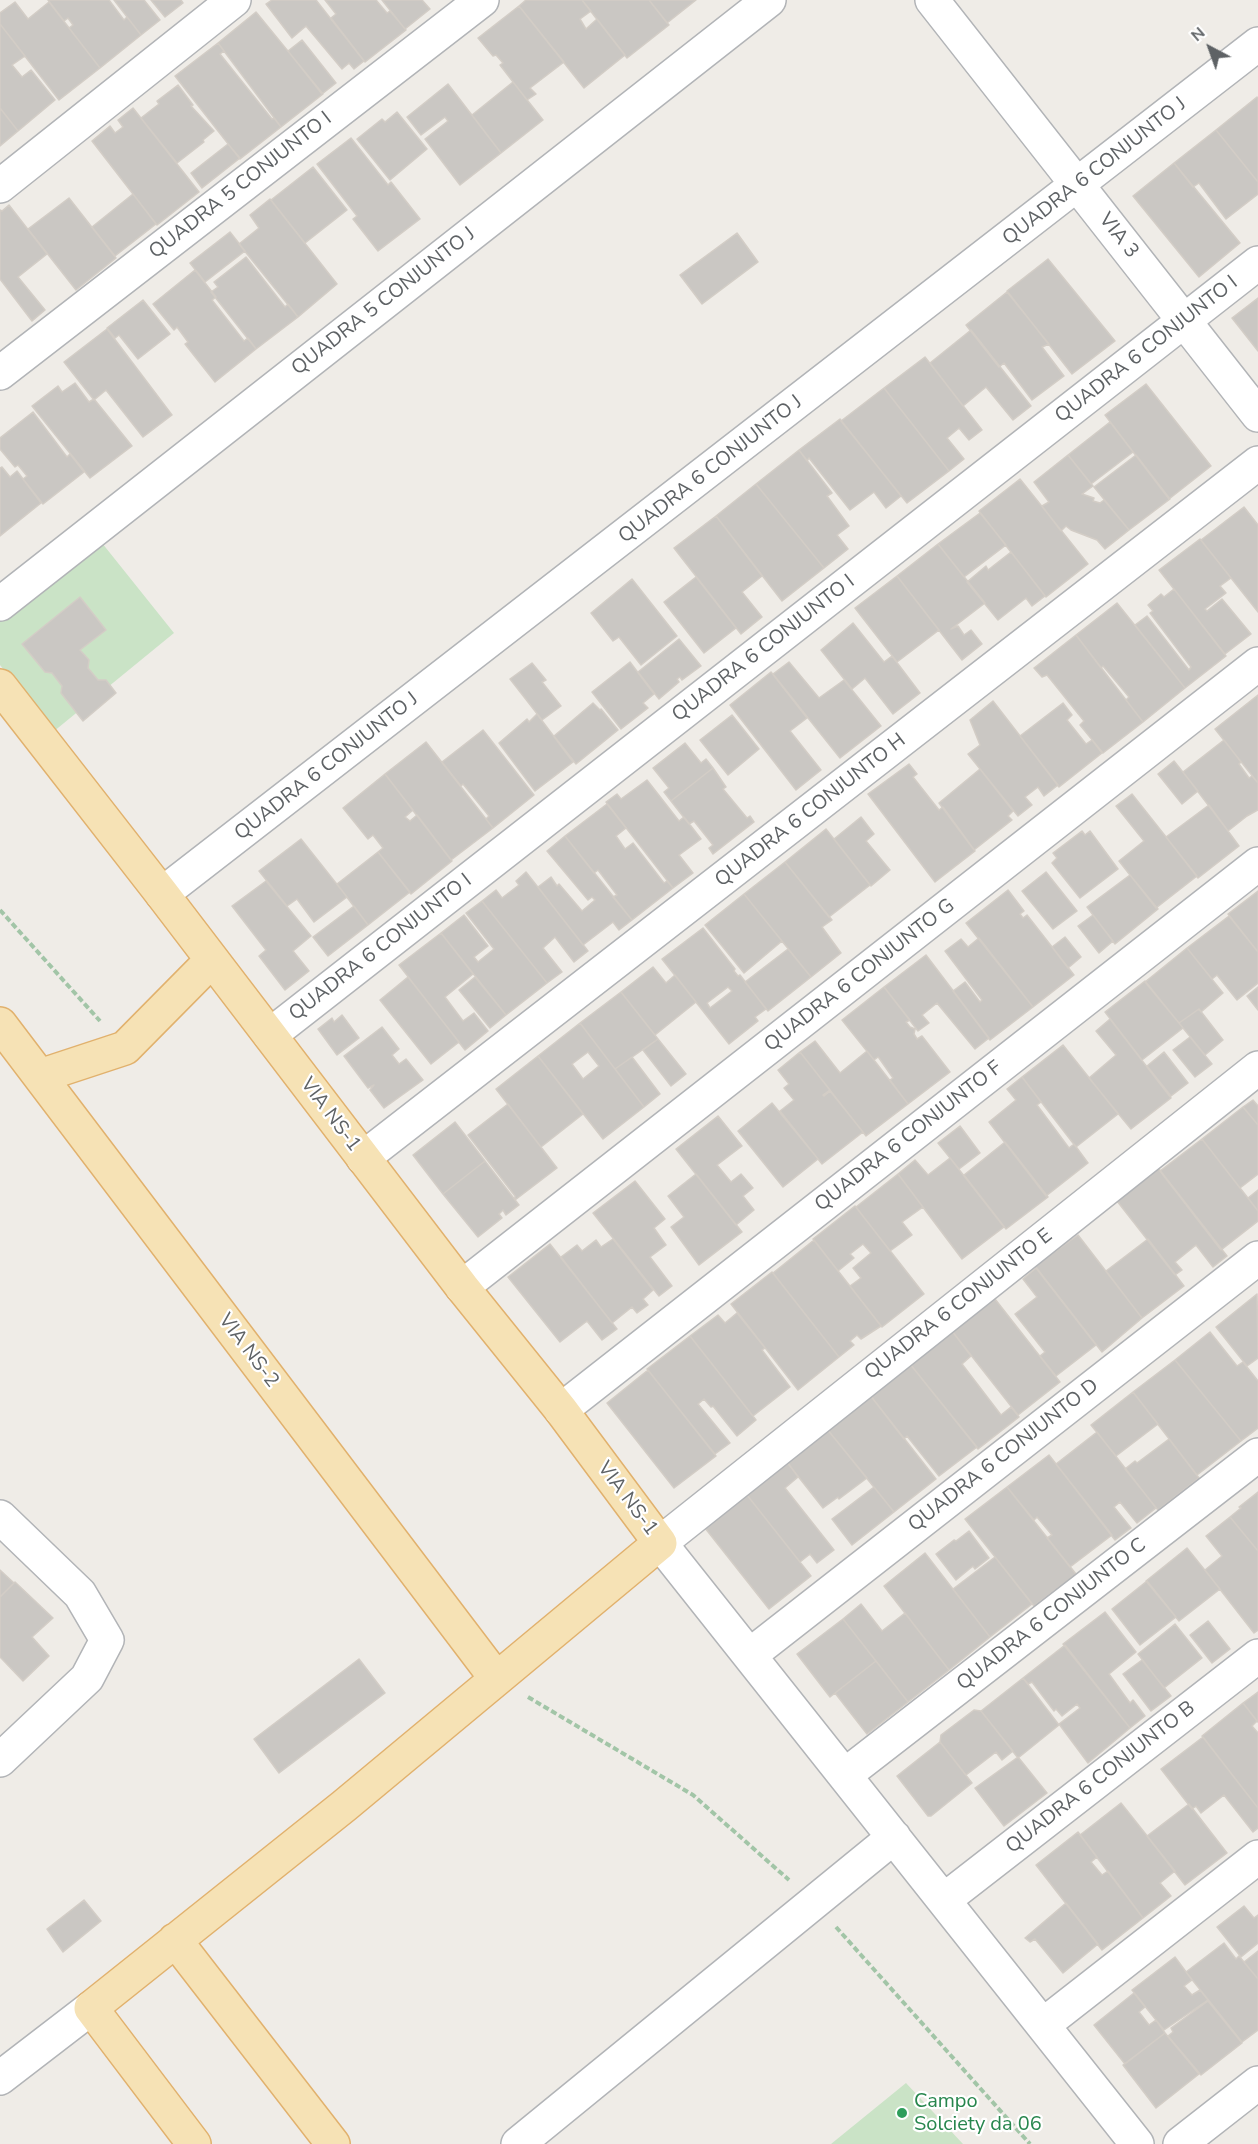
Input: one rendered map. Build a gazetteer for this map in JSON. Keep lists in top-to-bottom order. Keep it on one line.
{"streets":{"main road":["VIA NS-1","VIA NS-2"],"street":["QUADRA 6 CONJUNTO J","QUADRA 5 CONJUNTO I","VIA 3","QUADRA 5 CONJUNTO J","QUADRA 6 CONJUNTO I","QUADRA 6 CONJUNTO H","QUADRA 6 CONJUNTO G","QUADRA 6 CONJUNTO F","QUADRA 6 CONJUNTO E","QUADRA 6 CONJUNTO D","QUADRA 6 CONJUNTO C","QUADRA 6 CONJUNTO B"]},"crossings":[["QUADRA 6 CONJUNTO J","VIA 3"],["QUADRA 6 CONJUNTO J","VIA NS-1"],["VIA 3","QUADRA 6 CONJUNTO I"],["QUADRA 6 CONJUNTO I","VIA NS-1"],["QUADRA 6 CONJUNTO H","VIA NS-1"],["QUADRA 6 CONJUNTO G","VIA NS-1"],["VIA NS-1","QUADRA 6 CONJUNTO F"],["VIA NS-1","QUADRA 6 CONJUNTO E"]],"places":["Campo Solciety da 06"],"north":"top left"}
